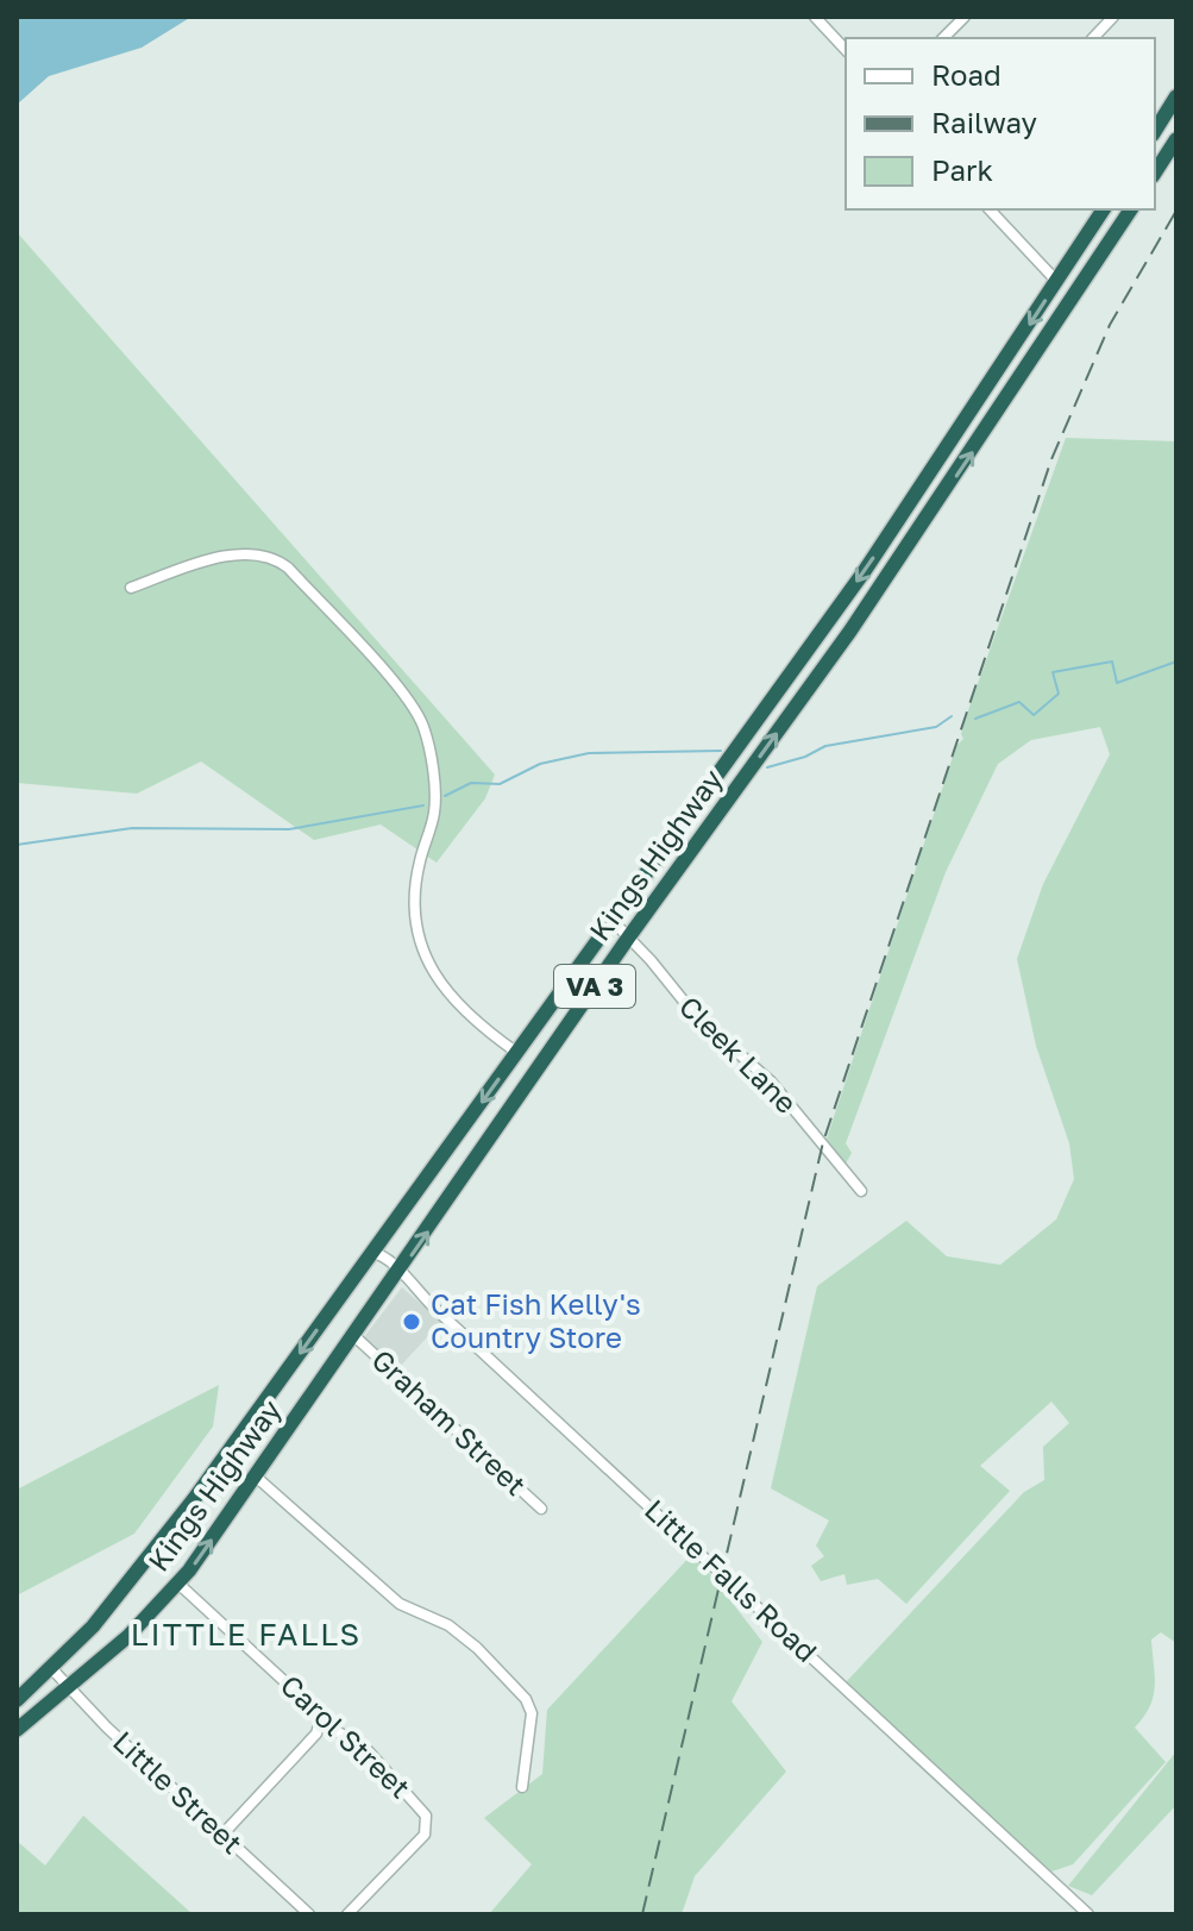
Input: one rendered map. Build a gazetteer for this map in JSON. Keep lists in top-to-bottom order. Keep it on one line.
{"streets":{"highway":["Kings Highway","VA 3"],"street":["Cleek Lane","Graham Street","Little Falls Road","Carol Street","Little Street"]},"crossings":[["Kings Highway","Cleek Lane"],["Kings Highway","Graham Street"],["Kings Highway","Little Falls Road"],["Kings Highway","Carol Street"],["Kings Highway","Little Street"]],"districts":["LITTLE FALLS"],"places":["Cat Fish Kelly's Country Store"],"legend":["Road","Railway","Park"]}
